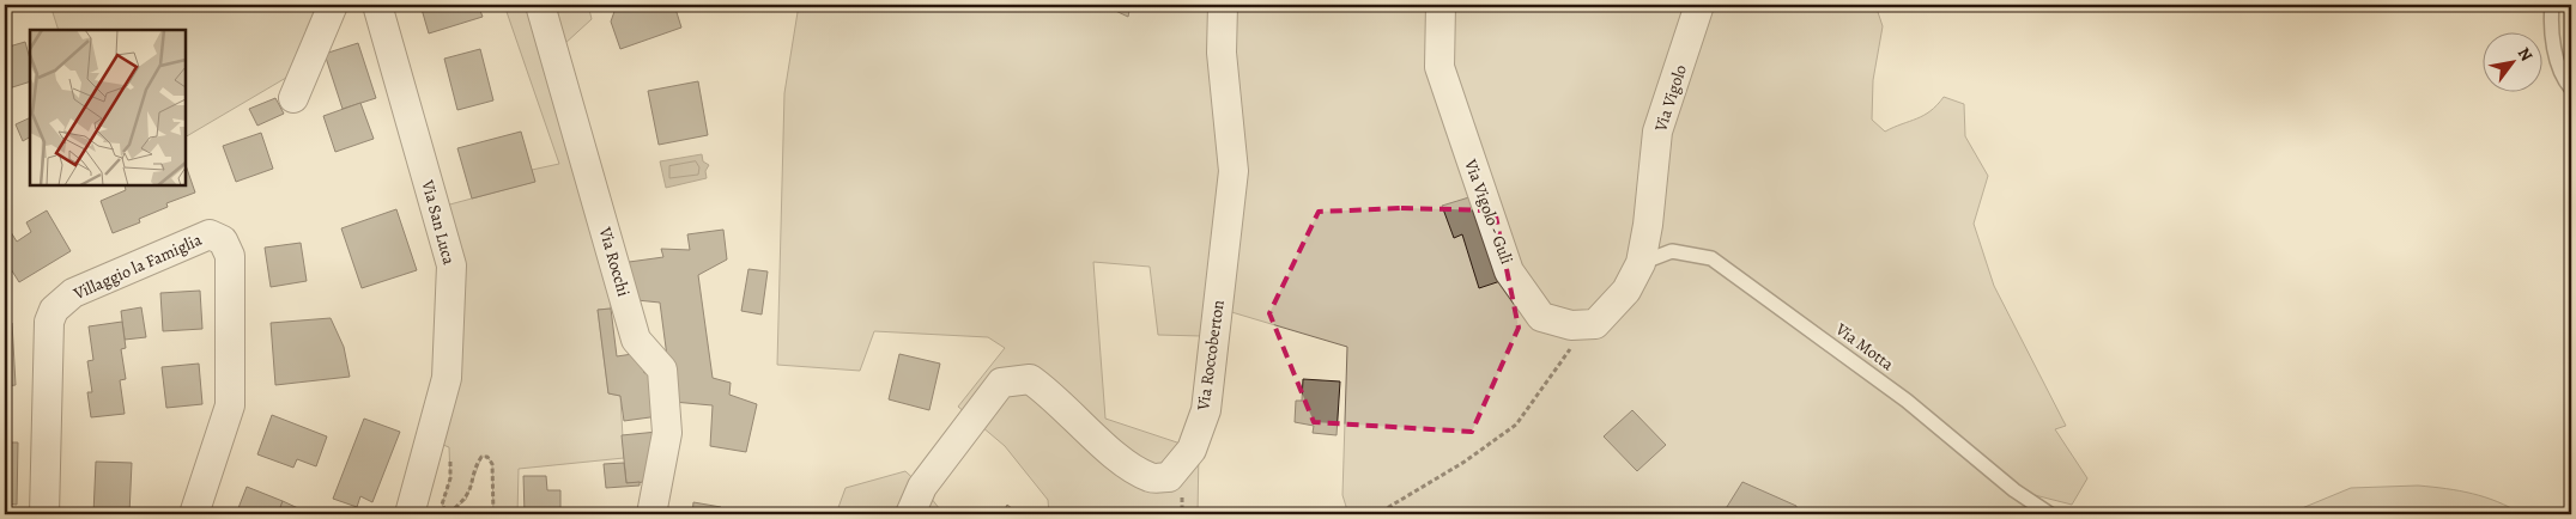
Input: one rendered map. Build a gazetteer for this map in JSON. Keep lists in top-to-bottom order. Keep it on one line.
{"streets":{"street":["Via Vigolo","Via Vigolo - Guli","Via San Luca","Via Rocchi","Villaggio la Famiglia","Via Roccoberton"],"lane":["Via Motta"]},"crossings":[["Via Vigolo","Via Motta"]],"north":"top right"}
